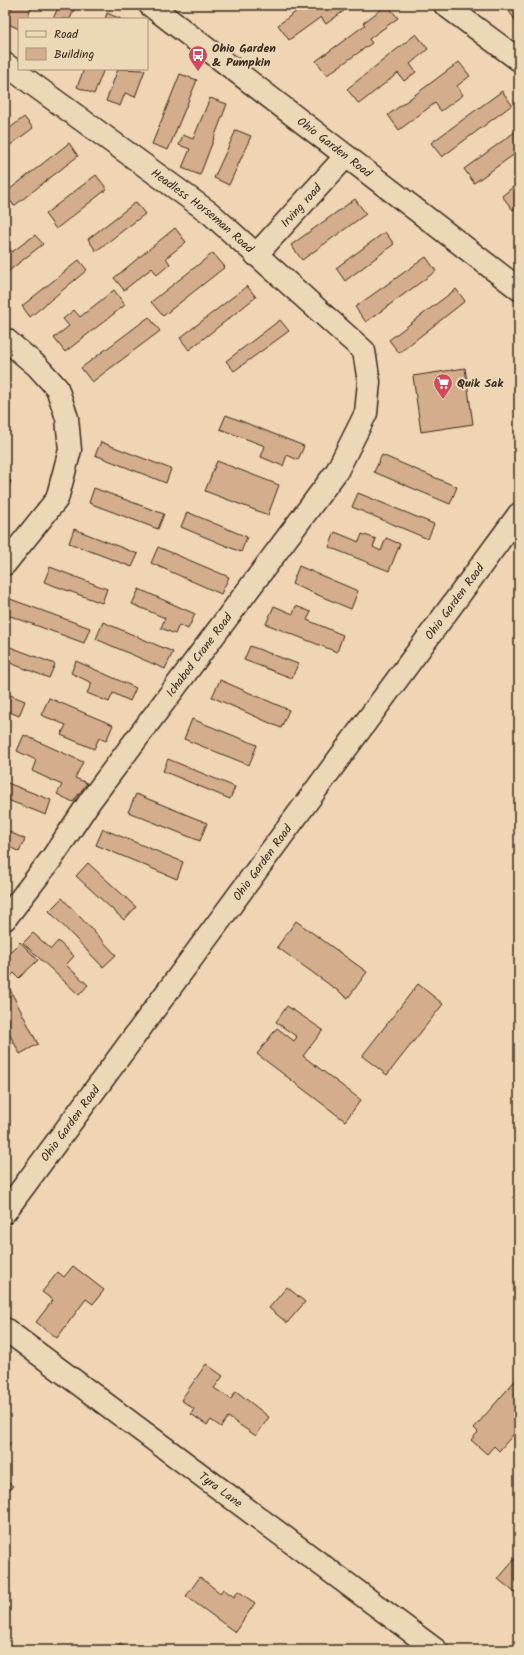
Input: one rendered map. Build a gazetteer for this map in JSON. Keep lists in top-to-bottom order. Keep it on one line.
{"streets":{"street":["Ohio Garden Road","Irving road","Headless Horseman Road","Ichabod Crane Road","Tyra Lane"]},"crossings":[["Ohio Garden Road","Irving road"],["Irving road","Headless Horseman Road"],["Headless Horseman Road","Ichabod Crane Road"]],"places":{"bus stop":["Ohio Garden & Pumpkin"],"supermarket":["Quik Sak"]},"legend":["Road","Building"]}
